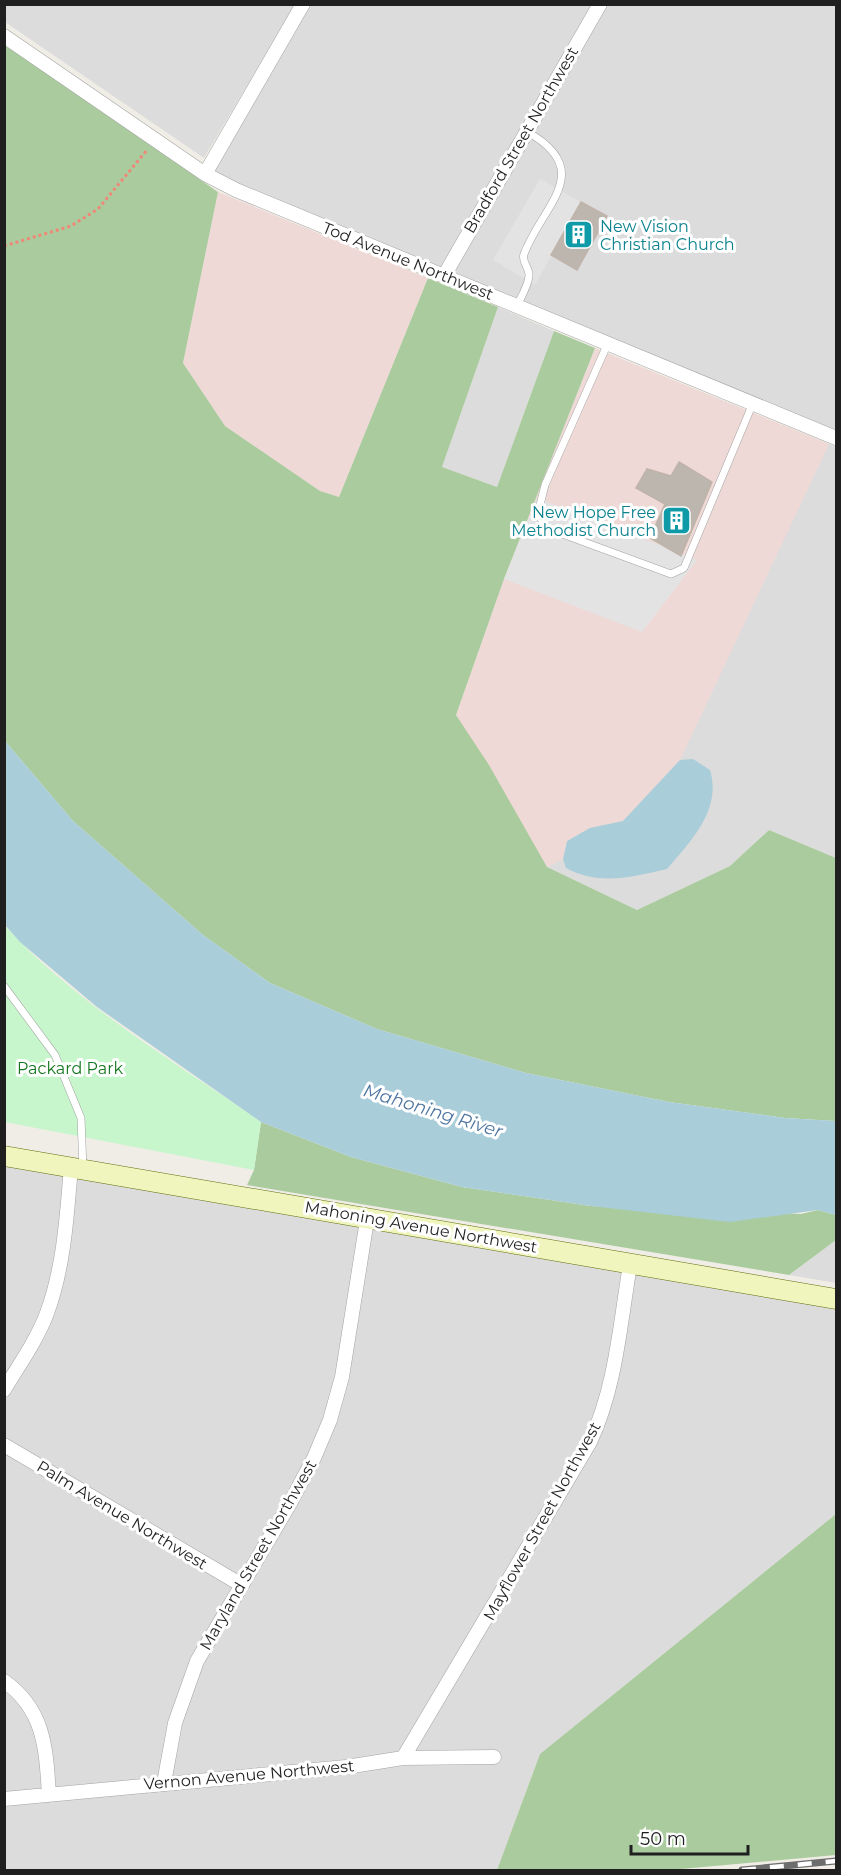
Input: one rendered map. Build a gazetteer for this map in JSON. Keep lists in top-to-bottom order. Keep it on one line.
{"streets":{"main road":["Mahoning Avenue Northwest"],"street":["Bradford Street Northwest","Tod Avenue Northwest","Palm Avenue Northwest","Mayflower Street Northwest","Maryland Street Northwest","Vernon Avenue Northwest"]},"crossings":[["Bradford Street Northwest","Tod Avenue Northwest"],["Mahoning Avenue Northwest","Mayflower Street Northwest"],["Mahoning Avenue Northwest","Maryland Street Northwest"],["Palm Avenue Northwest","Maryland Street Northwest"],["Mayflower Street Northwest","Vernon Avenue Northwest"],["Maryland Street Northwest","Vernon Avenue Northwest"]],"water":["Mahoning River"],"parks":["Packard Park"],"places":{"building":["New Vision Christian Church","New Hope Free Methodist Church"]},"scale_bar":"50 m"}
